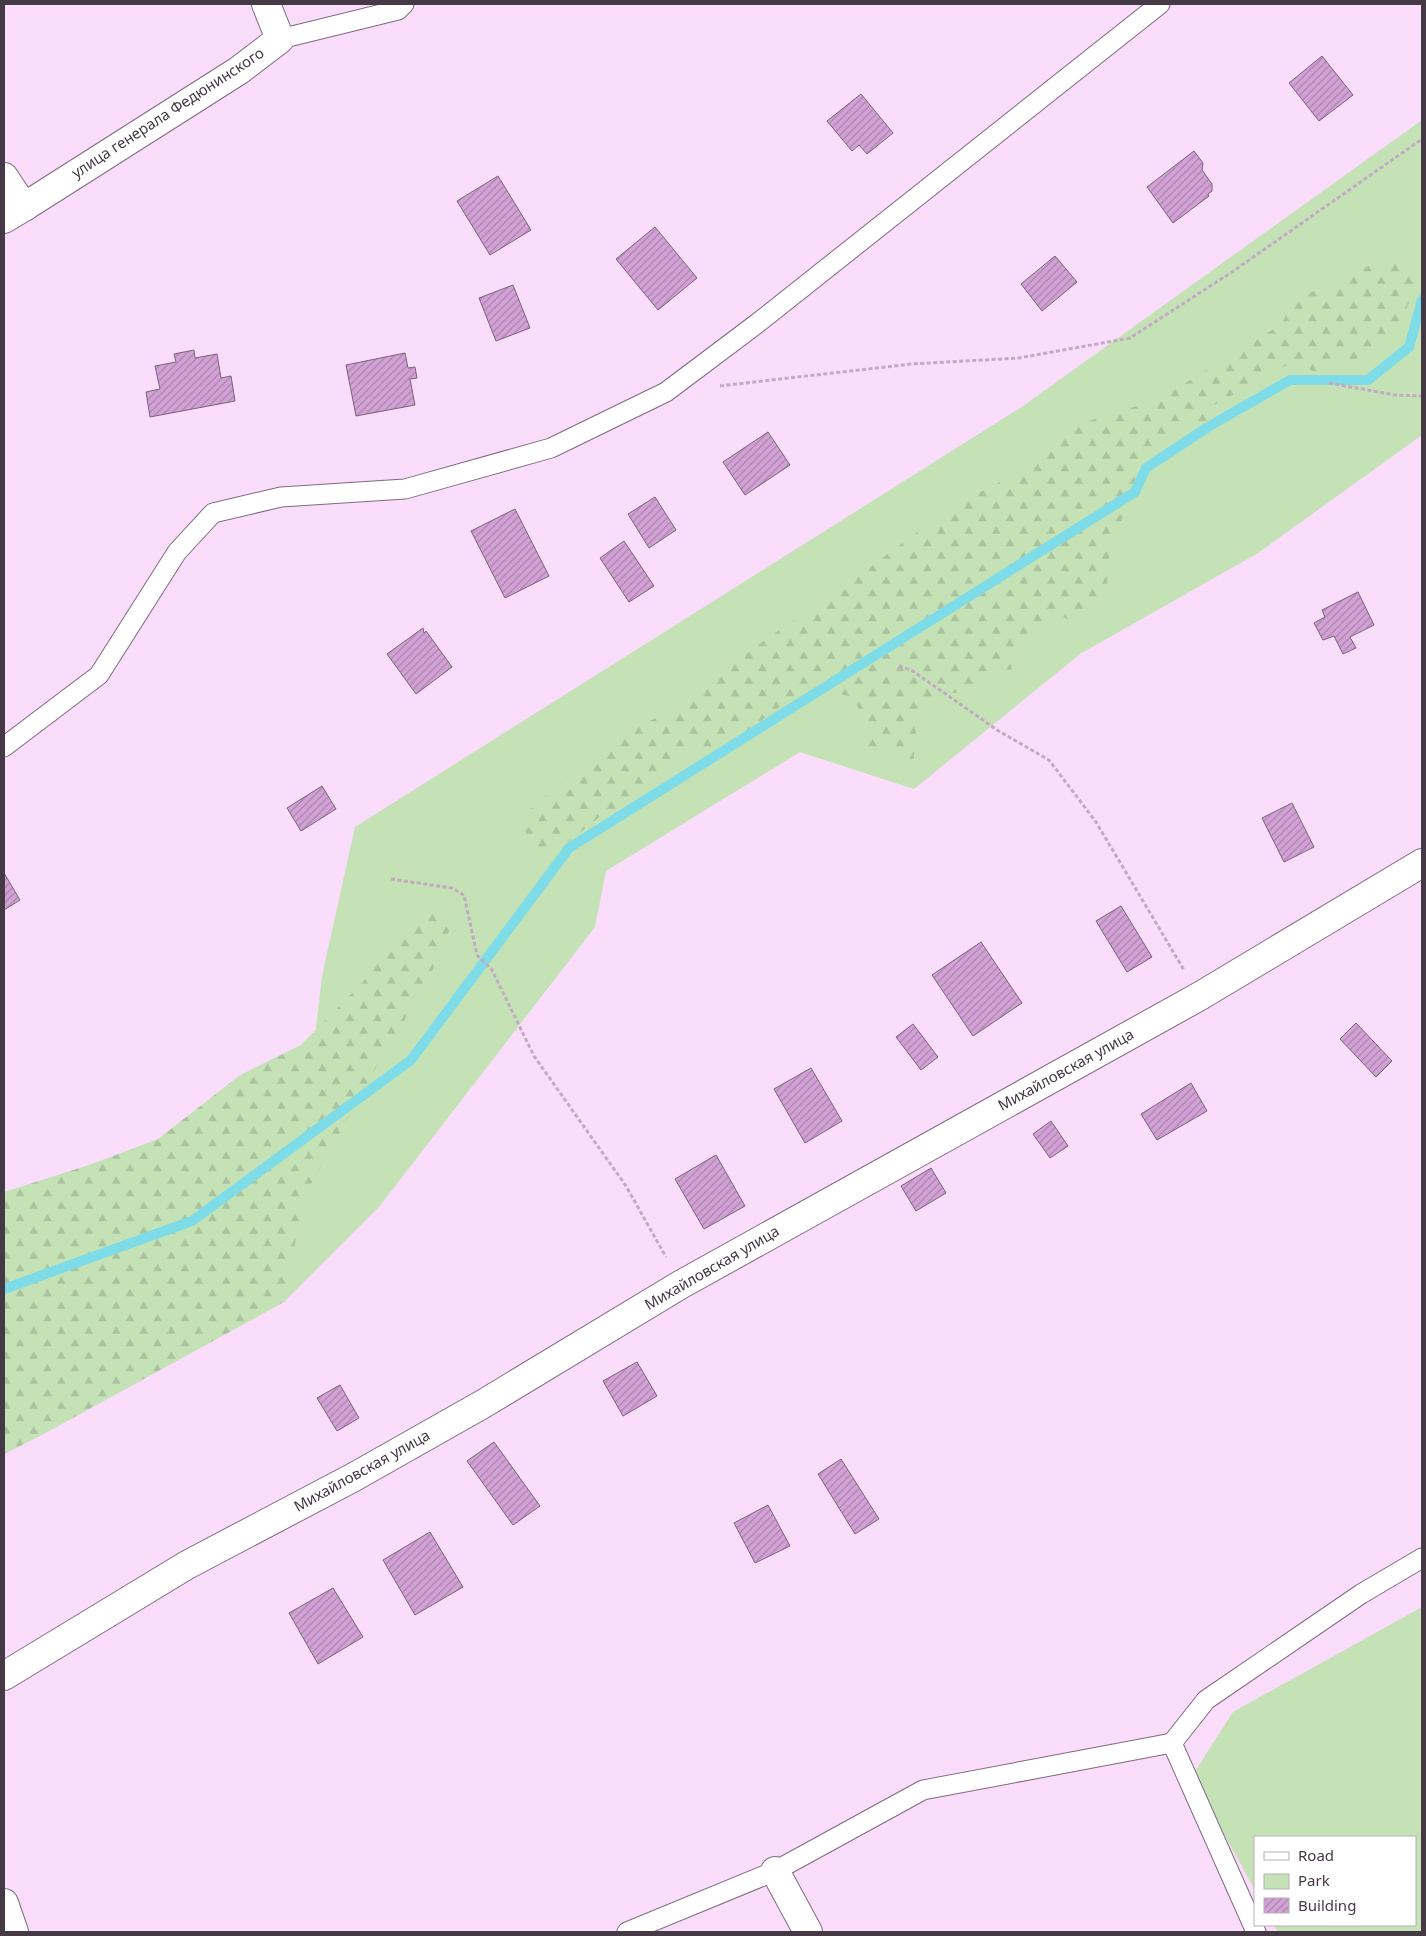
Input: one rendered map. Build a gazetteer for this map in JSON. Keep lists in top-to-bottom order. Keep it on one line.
{"streets":{"street":["улица генерала Федюнинского","Михайловская улица"]},"legend":["Road","Park","Building"]}
